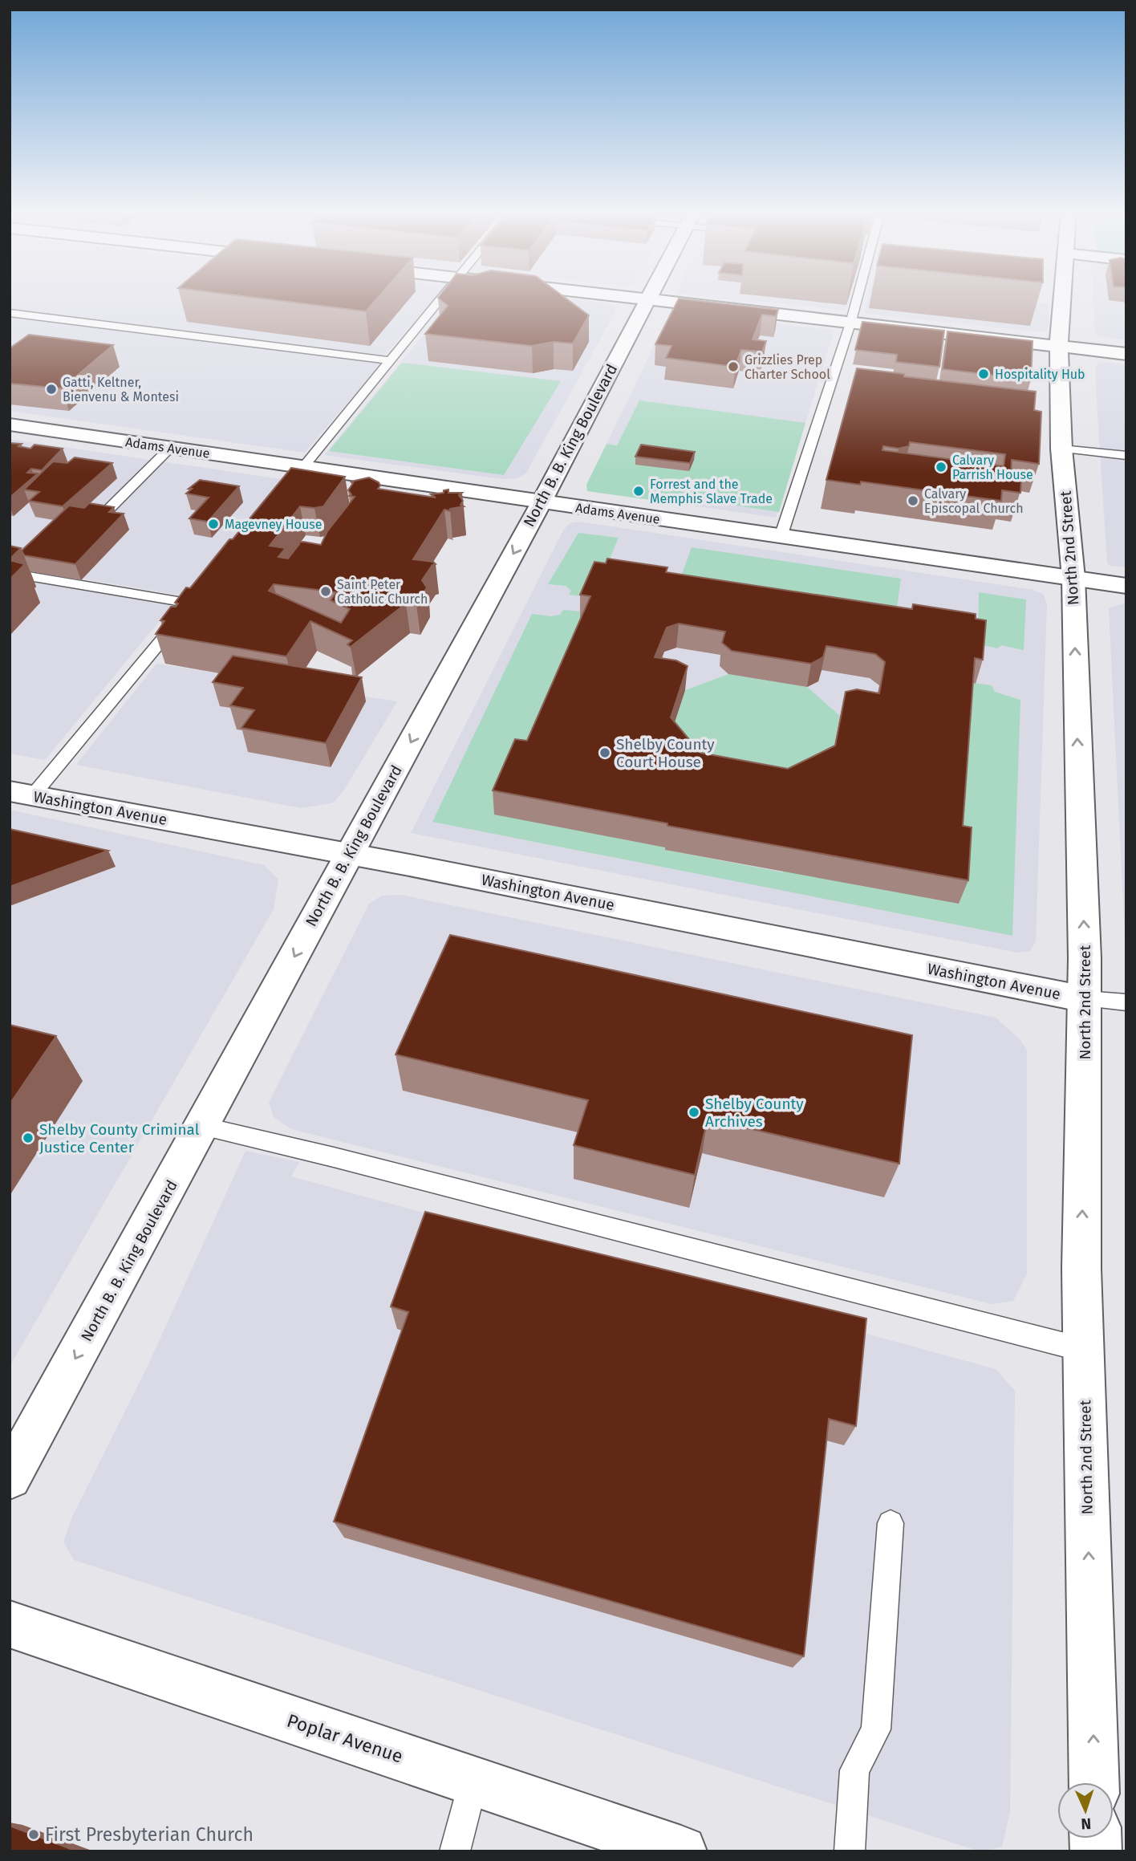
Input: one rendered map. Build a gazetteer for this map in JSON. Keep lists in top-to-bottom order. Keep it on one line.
{"streets":{"main road":["North B. B. King Boulevard","Adams Avenue","North 2nd Street","Washington Avenue","Poplar Avenue"]},"crossings":[["North B. B. King Boulevard","Adams Avenue"],["North B. B. King Boulevard","Washington Avenue"],["Adams Avenue","North 2nd Street"],["North 2nd Street","Washington Avenue"]],"one_way":["North B. B. King Boulevard","North 2nd Street"],"places":["Grizzlies Prep Charter School","Hospitality Hub","Gatti, Keltner, Bienvenu & Montesi","Calvary Parrish House","Forrest and the Memphis Slave Trade","Calvary Episcopal Church","Magevney House","Saint Peter Catholic Church","Shelby County Court House","Shelby County Archives","Shelby County Criminal Justice Center","First Presbyterian Church"],"north":"bottom"}
